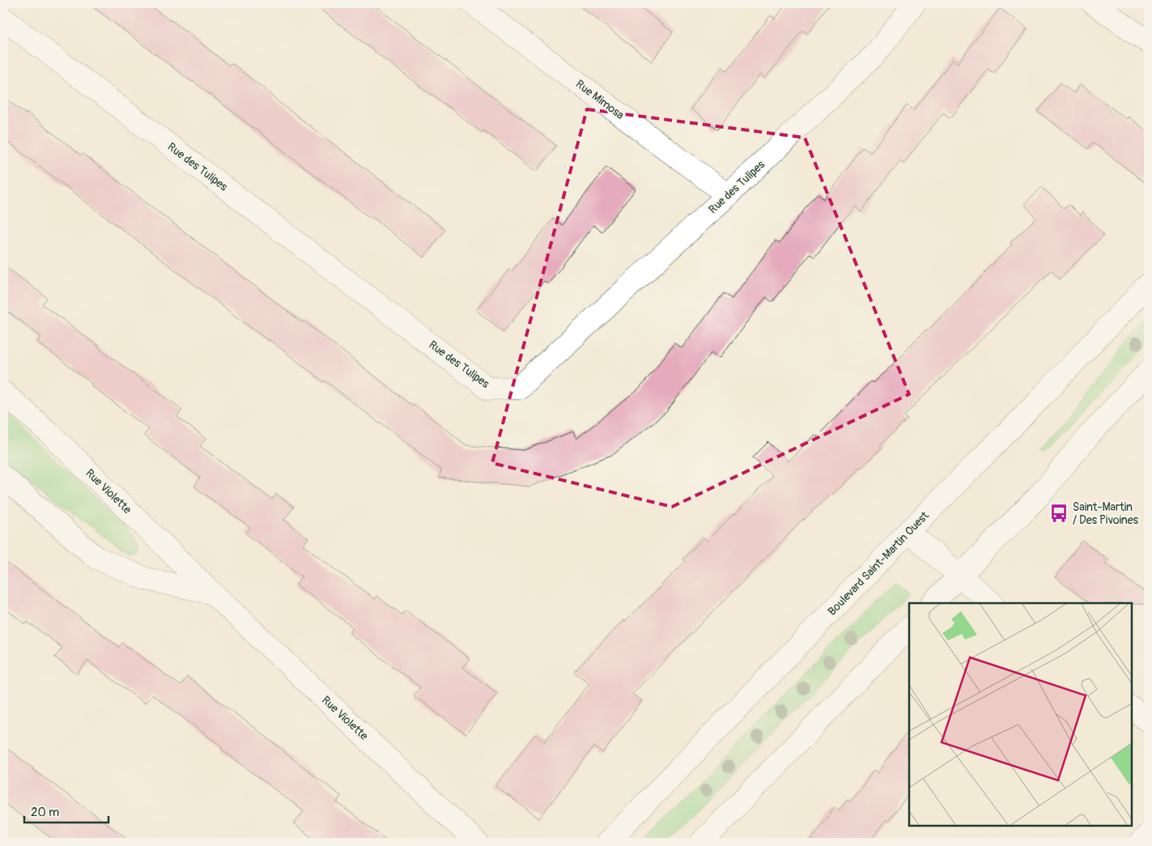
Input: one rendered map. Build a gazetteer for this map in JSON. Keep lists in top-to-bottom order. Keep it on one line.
{"streets":{"street":["Rue Mimosa","Rue des Tulipes","Rue Violette","Boulevard Saint-Martin Ouest"]},"crossings":[["Rue Mimosa","Rue des Tulipes"]],"places":{"bus stop":["Saint-Martin / Des Pivoines"]},"scale_bar":"20 m"}
